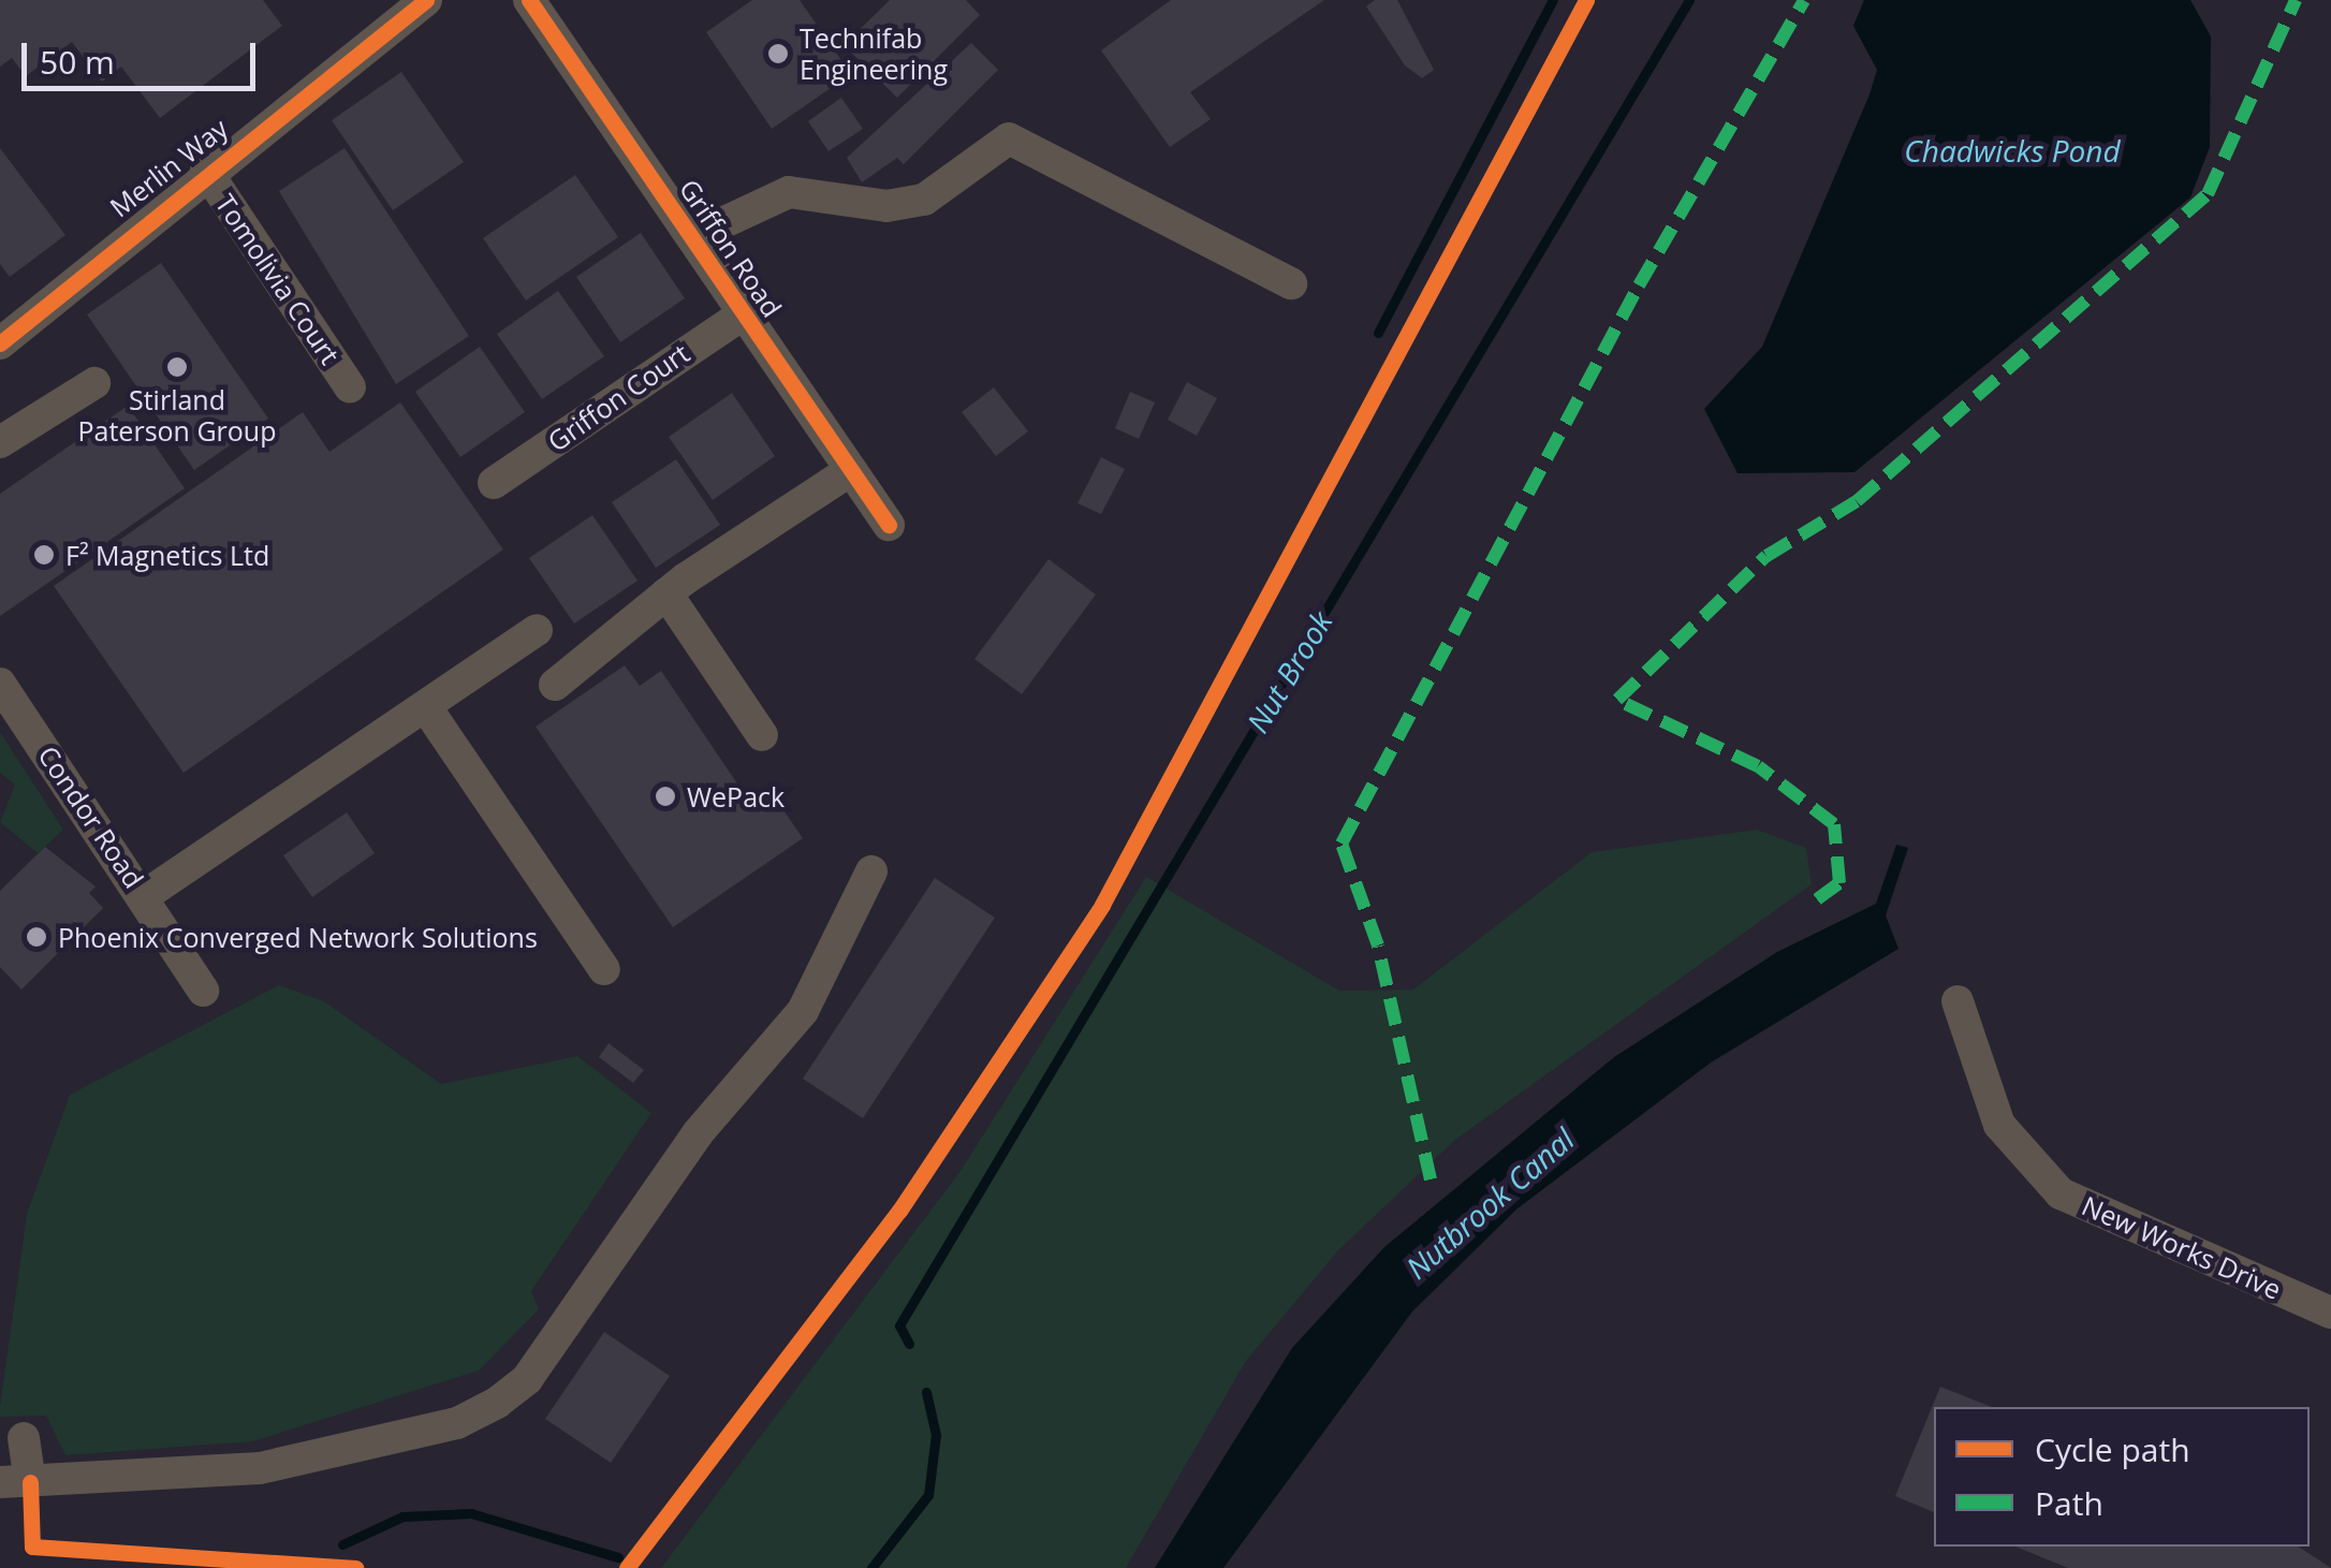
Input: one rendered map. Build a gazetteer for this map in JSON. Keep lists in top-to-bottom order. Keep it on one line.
{"streets":{"street":["Merlin Way","Griffon Road","Tomolivia Court","Griffon Court","Condor Road","New Works Drive"]},"crossings":[["Merlin Way","Tomolivia Court"],["Griffon Road","Griffon Court"]],"water":["Chadwicks Pond","Nut Brook","Nutbrook Canal"],"places":["Technifab Engineering","Stirland Paterson Group","F² Magnetics Ltd","WePack","Phoenix Converged Network Solutions"],"legend":["Cycle path","Path"],"scale_bar":"50 m"}
